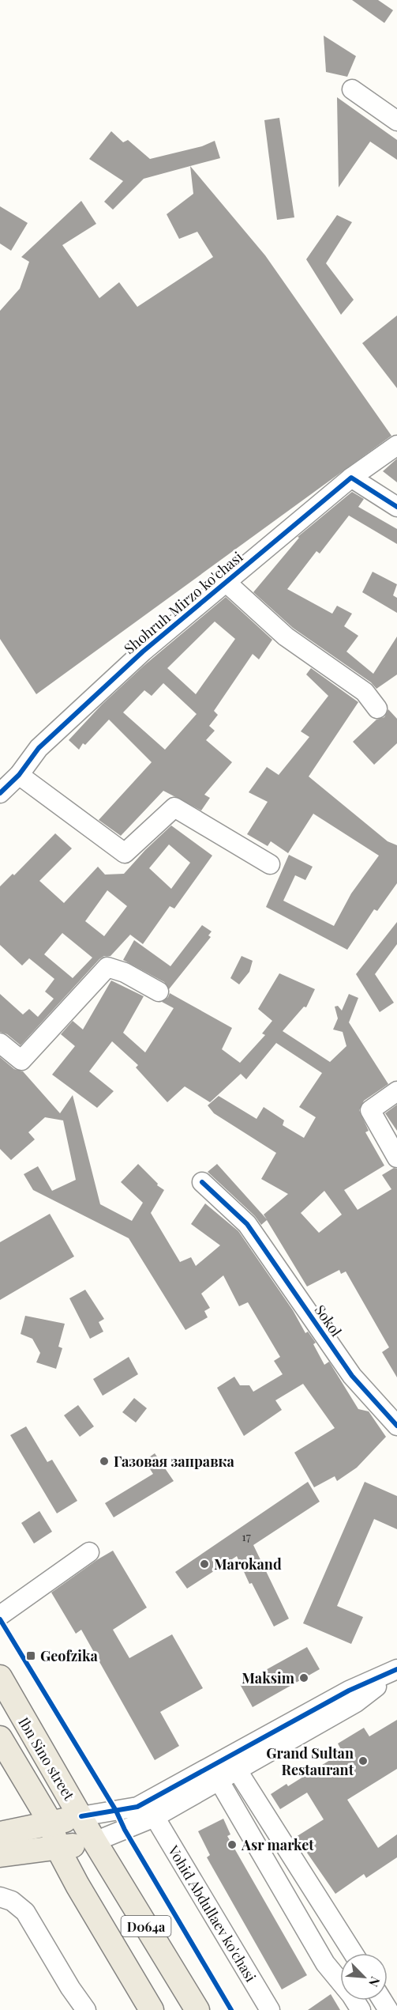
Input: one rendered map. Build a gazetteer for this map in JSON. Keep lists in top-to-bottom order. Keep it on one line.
{"streets":{"main road":["Ibn Sino street","D064a"],"street":["Shohruh Mirzo ko'chasi","Sokol","Vohid Abdullaev ko'chasi"]},"places":{"other":["Газовая заправка","Marokand","Maksim","Grand Sultan Restaurant","Asr market"],"transit":["Geofzika"]},"house_numbers":["17"],"north":"bottom right"}
